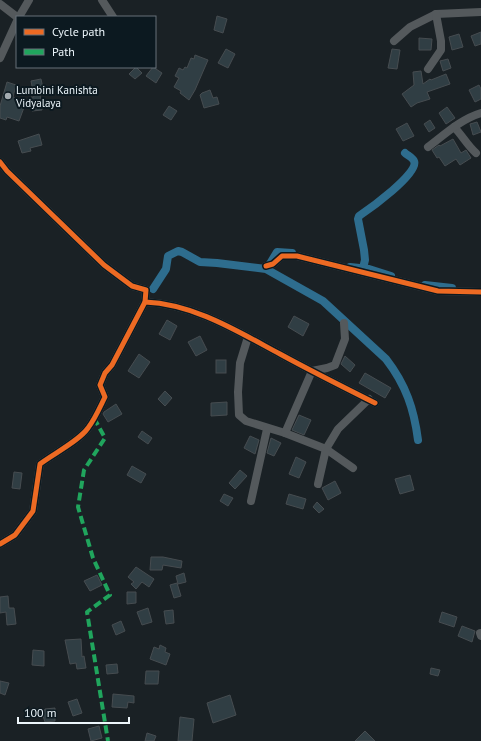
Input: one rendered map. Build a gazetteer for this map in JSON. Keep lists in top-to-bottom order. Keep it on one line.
{"places":["Lumbini Kanishta Vidyalaya"],"legend":["Cycle path","Path"],"scale_bar":"100 m"}
